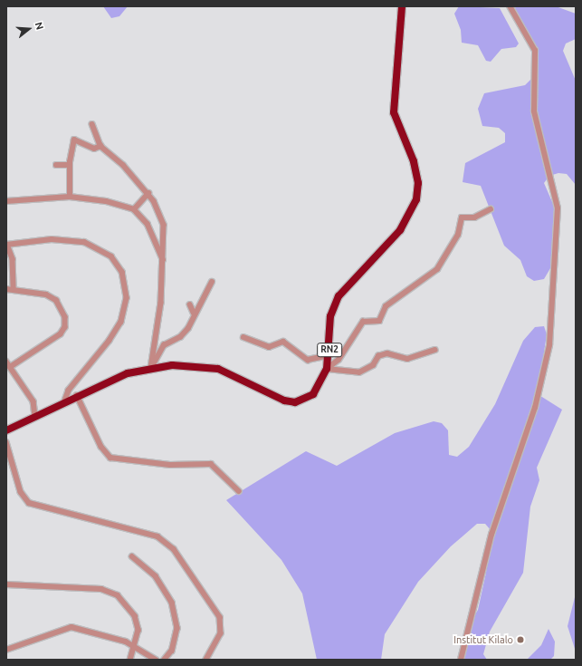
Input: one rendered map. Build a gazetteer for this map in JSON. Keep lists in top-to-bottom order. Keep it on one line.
{"streets":{"highway":["RN2"]},"places":["Institut Kilalo"],"north":"right"}
